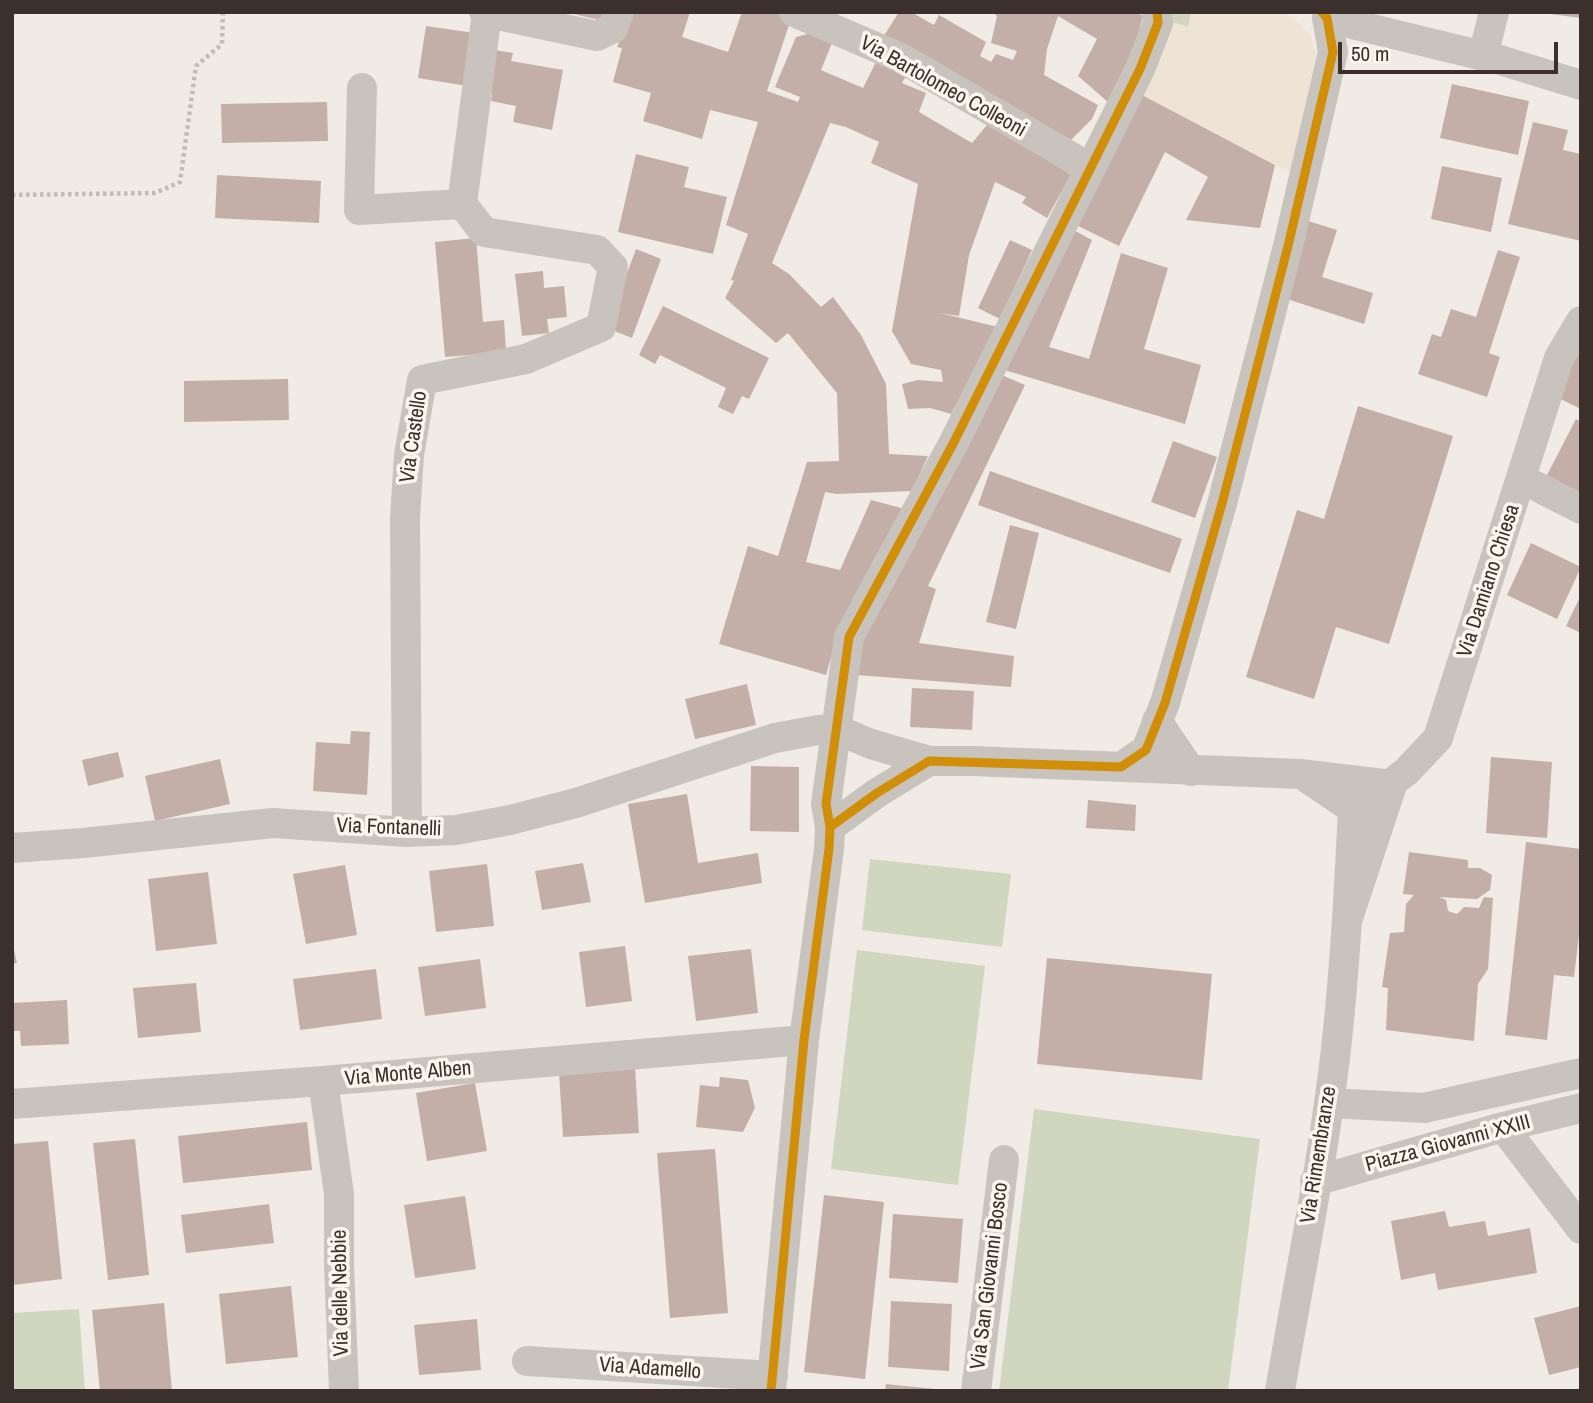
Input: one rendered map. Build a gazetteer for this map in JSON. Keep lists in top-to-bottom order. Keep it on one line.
{"streets":{"street":["Via Bartolomeo Colleoni","Via Castello","Via Damiano Chiesa","Via Fontanelli","Via Monte Alben","Piazza Giovanni XXIII","Via Rimembranze","Via San Giovanni Bosco","Via delle Nebbie","Via Adamello"]},"crossings":[["Via Castello","Via Fontanelli"],["Via Damiano Chiesa","Via Rimembranze"],["Via Monte Alben","Via delle Nebbie"],["Piazza Giovanni XXIII","Via Rimembranze"]],"scale_bar":"50 m"}
